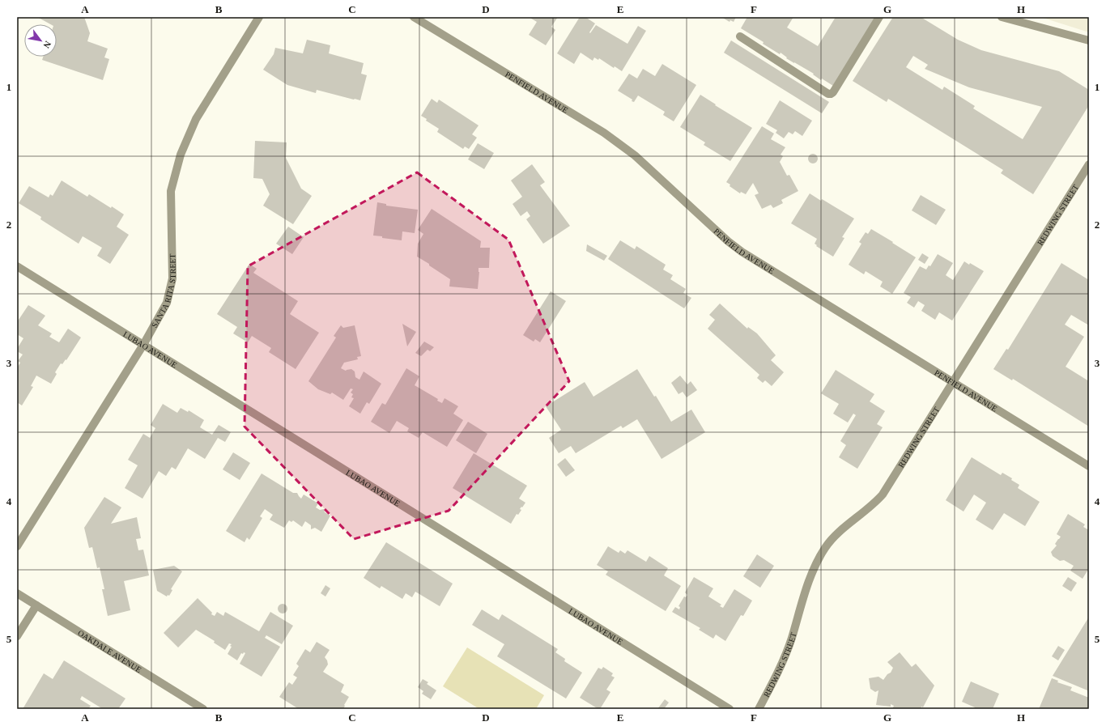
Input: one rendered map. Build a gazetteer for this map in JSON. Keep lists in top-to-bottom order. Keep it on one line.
{"streets":{"street":["PENFIELD AVENUE","REDWING STREET","SANTA RITA STREET","LUBAO AVENUE","OAKDALE AVENUE"]},"crossings":[["PENFIELD AVENUE","REDWING STREET"],["SANTA RITA STREET","LUBAO AVENUE"]],"north":"bottom right","grid":{"columns":["A","B","C","D","E","F","G","H"],"rows":["1","2","3","4","5"]}}
